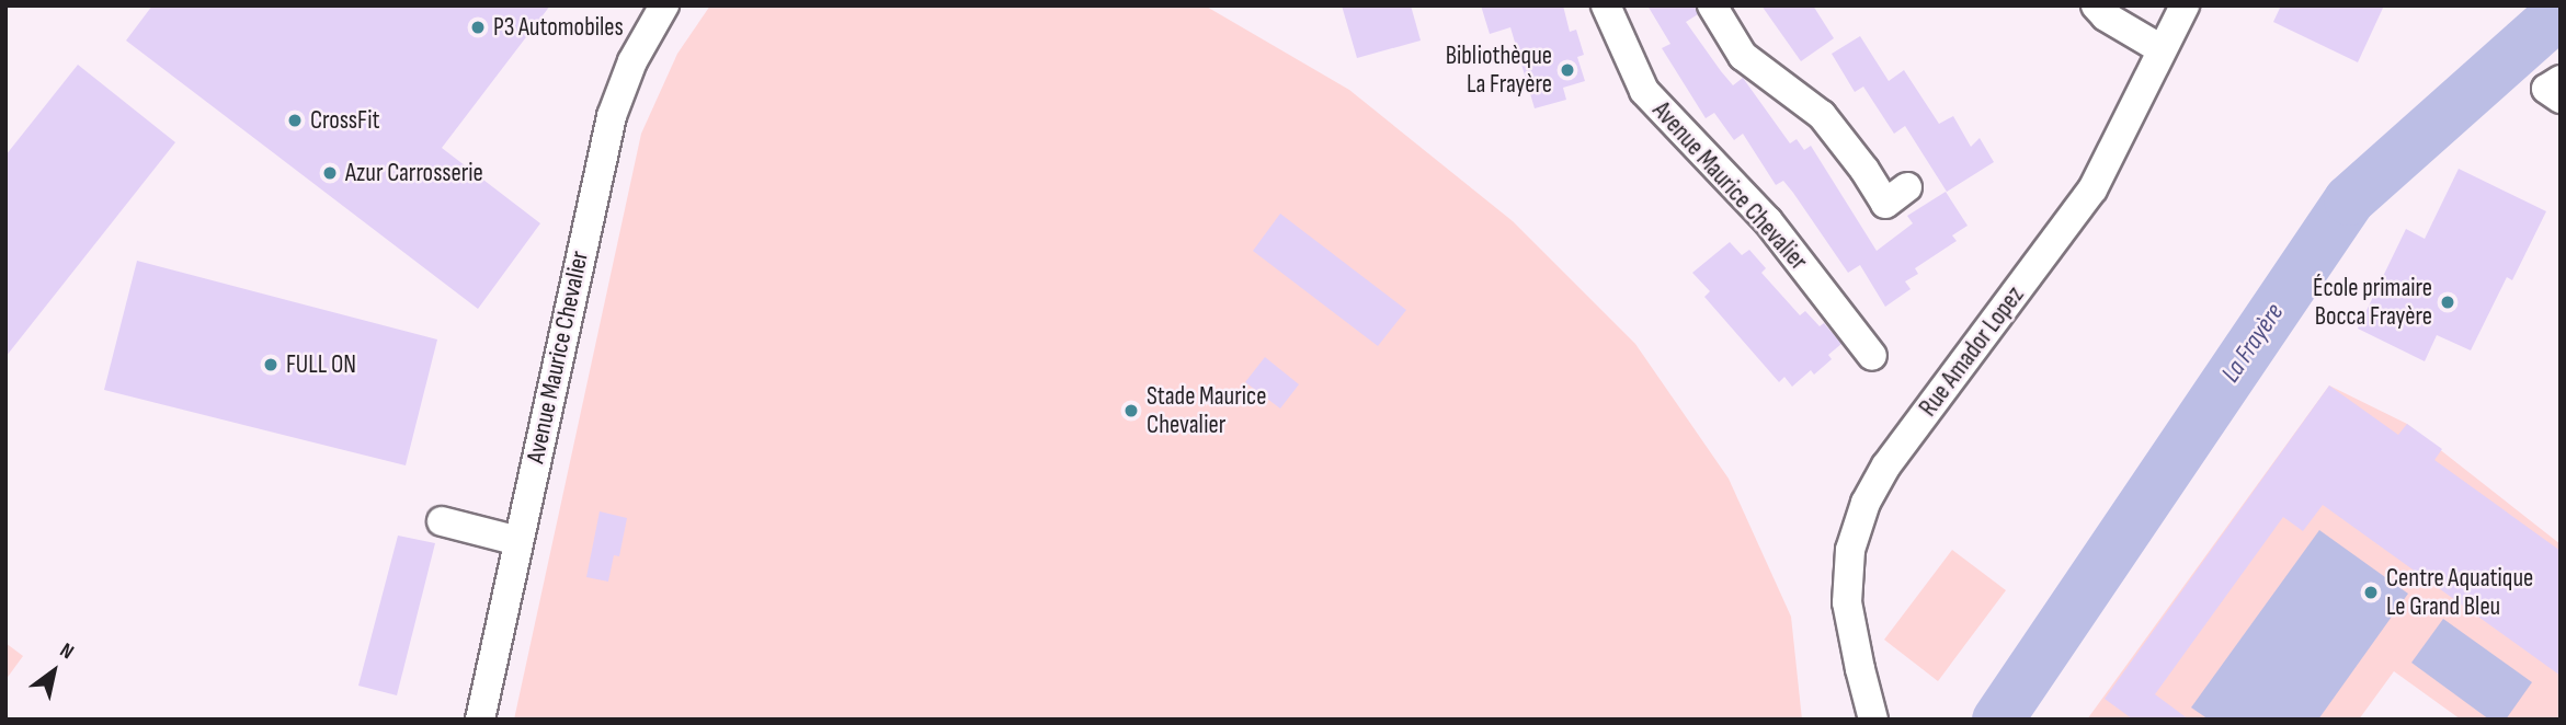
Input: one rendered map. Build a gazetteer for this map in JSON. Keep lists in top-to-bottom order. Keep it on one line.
{"streets":{"street":["Avenue Maurice Chevalier","Rue Amador Lopez"]},"water":["La Frayère"],"places":["P3 Automobiles","Bibliothèque La Frayère","CrossFit","Azur Carrosserie","École primaire Bocca Frayère","FULL ON","Stade Maurice Chevalier","Centre Aquatique Le Grand Bleu"],"north":"top right"}
